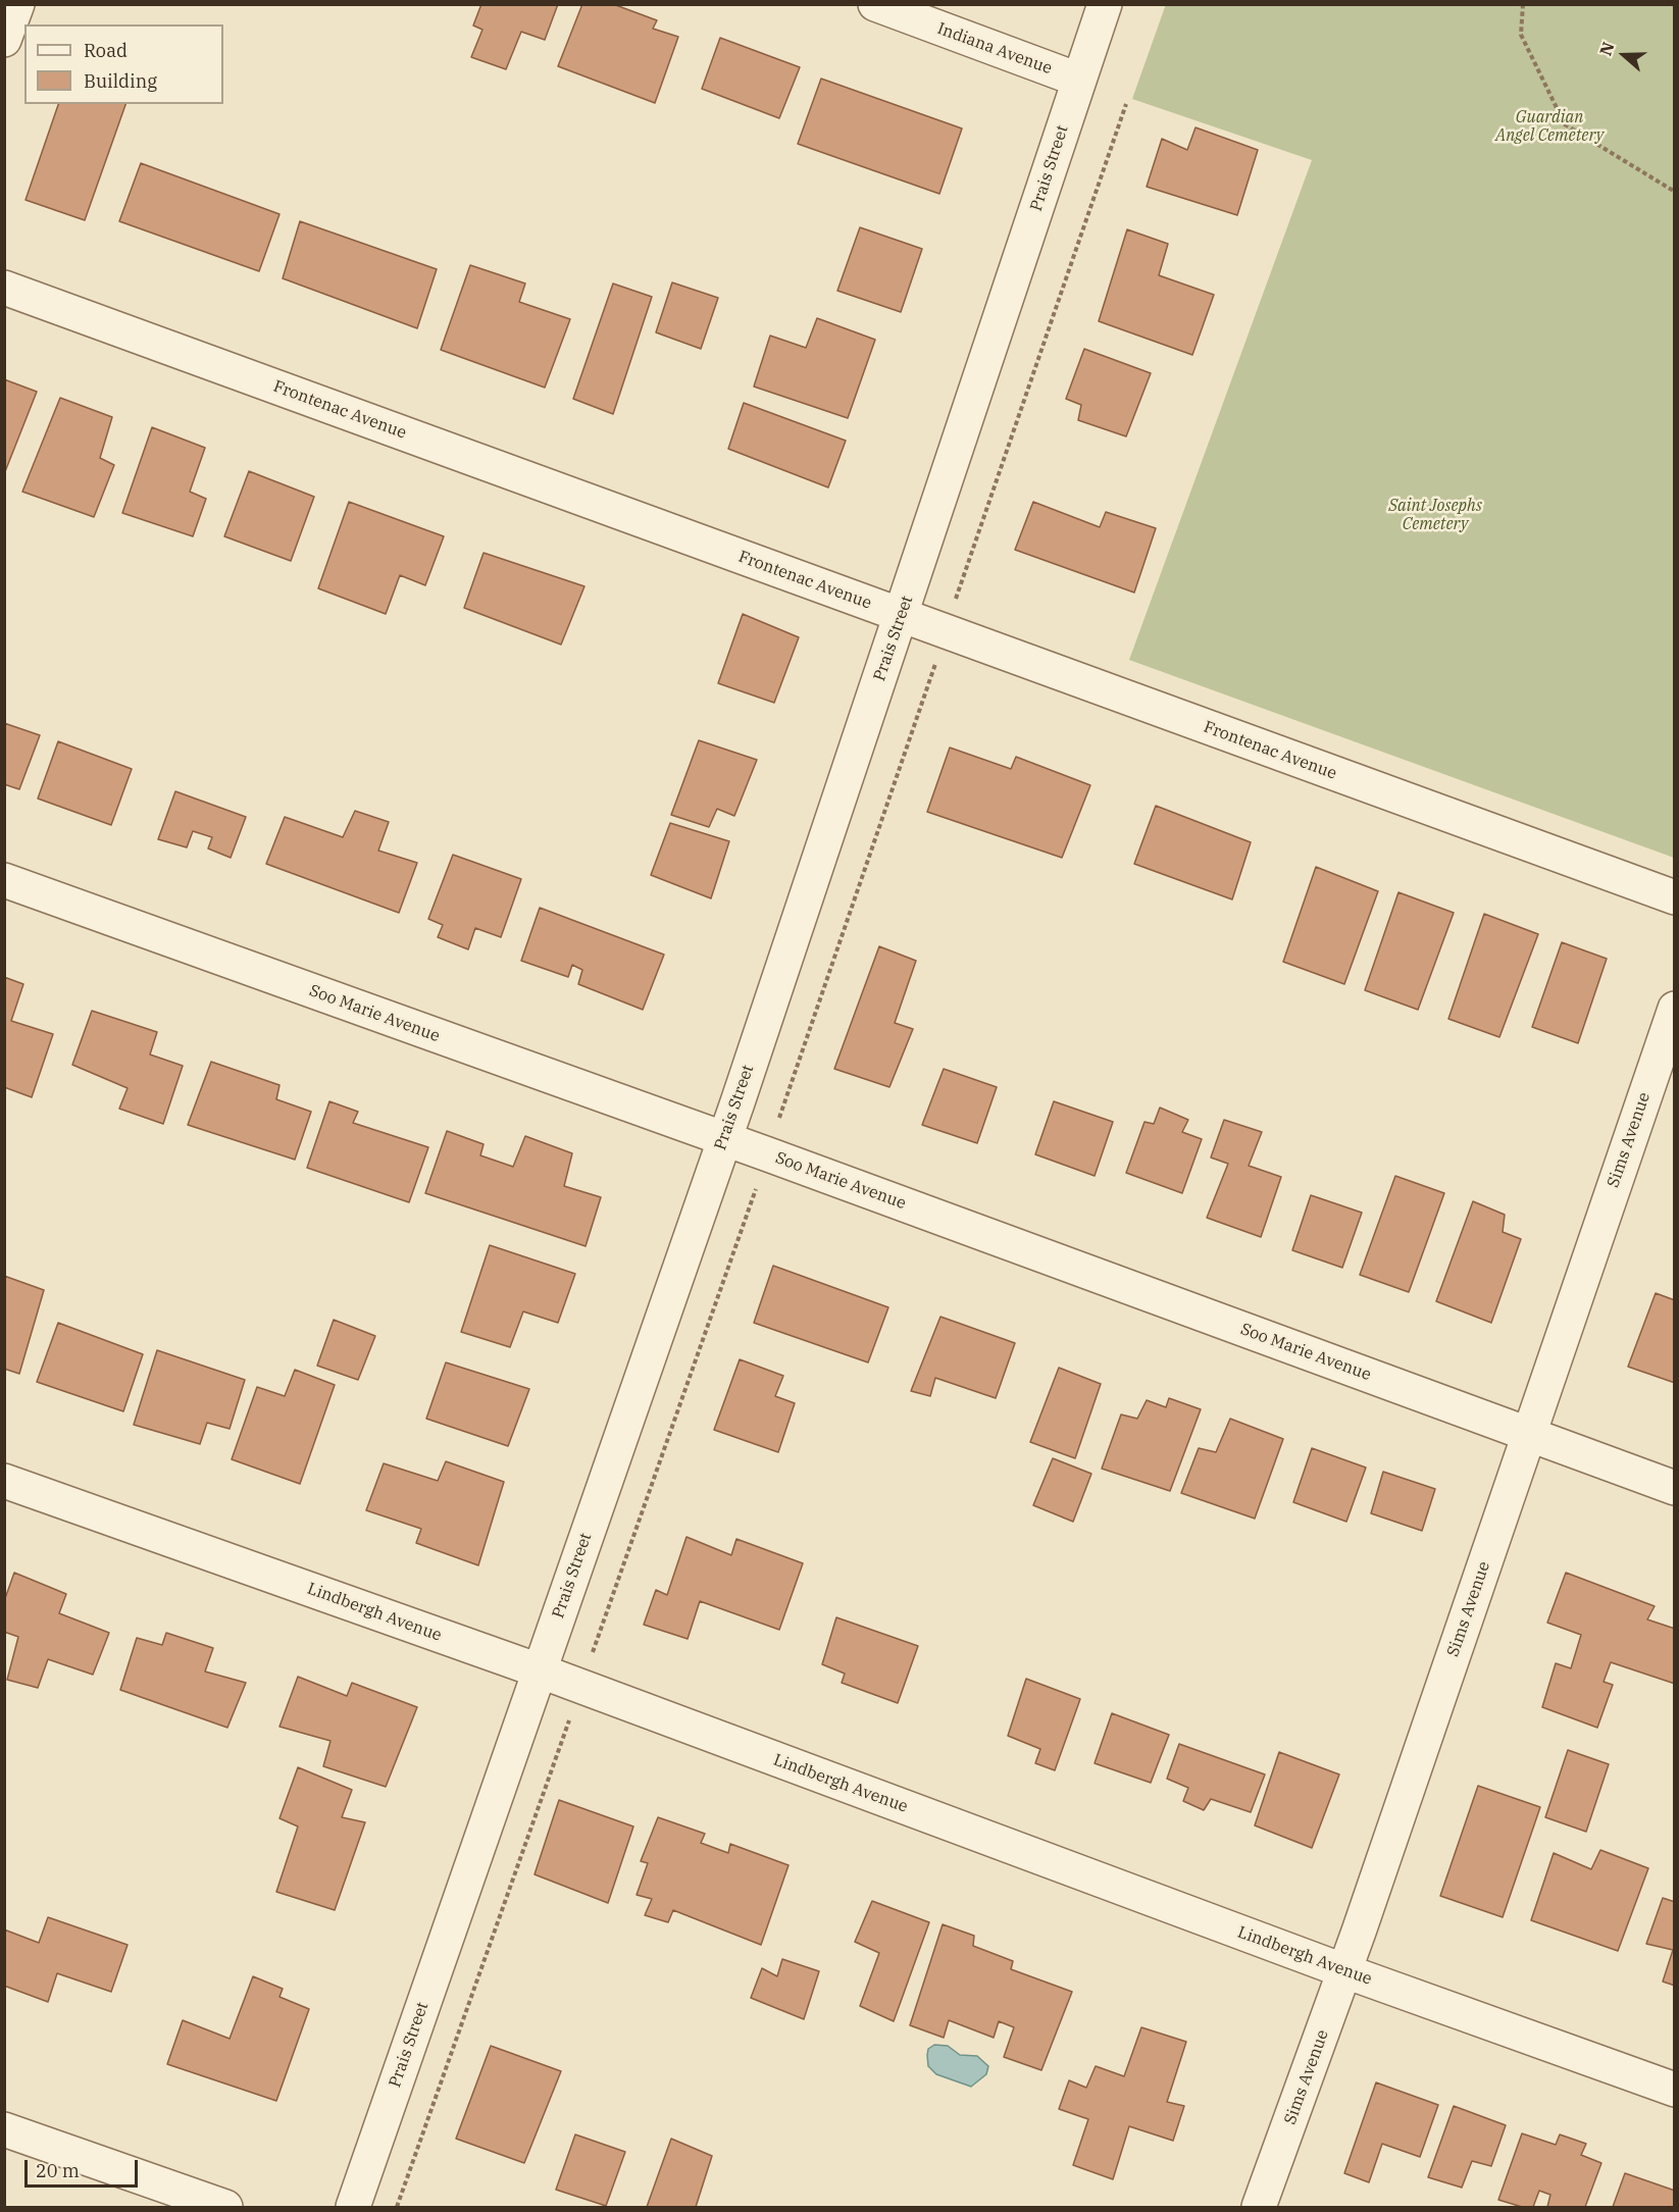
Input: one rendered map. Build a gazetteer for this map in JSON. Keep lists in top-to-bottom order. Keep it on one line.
{"streets":{"street":["Indiana Avenue","Prais Street","Frontenac Avenue","Soo Marie Avenue","Sims Avenue","Lindbergh Avenue"]},"crossings":[["Indiana Avenue","Prais Street"],["Prais Street","Frontenac Avenue"],["Prais Street","Soo Marie Avenue"],["Prais Street","Lindbergh Avenue"],["Soo Marie Avenue","Sims Avenue"],["Sims Avenue","Lindbergh Avenue"]],"parks":["Guardian Angel Cemetery","Saint Josephs Cemetery"],"legend":["Road","Building"],"scale_bar":"20 m","north":"left"}
